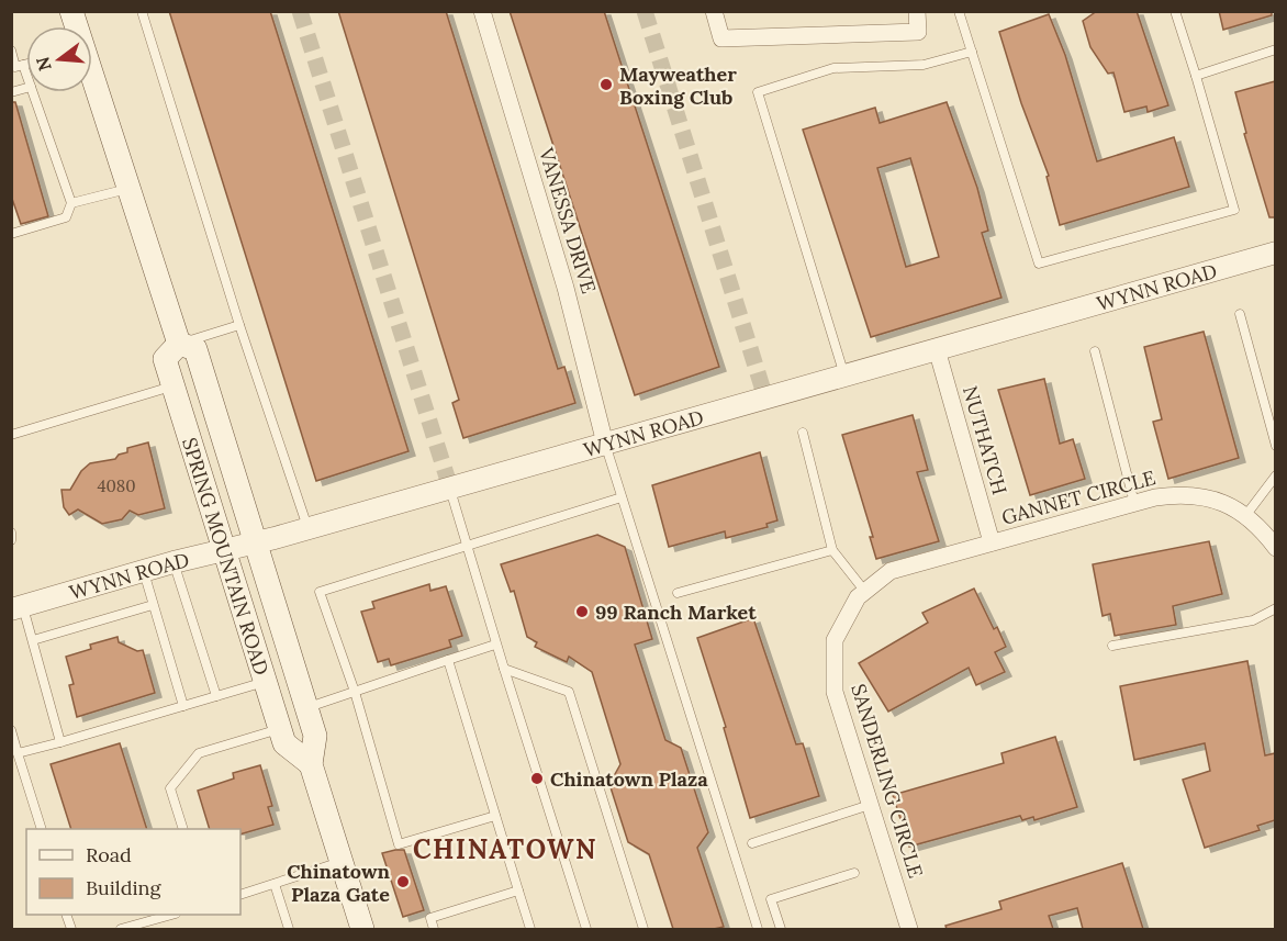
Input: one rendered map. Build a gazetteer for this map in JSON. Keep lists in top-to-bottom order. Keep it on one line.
{"streets":{"main road":["SPRING MOUNTAIN ROAD"],"street":["VANESSA DRIVE","WYNN ROAD","NUTHATCH","GANNET CIRCLE","SANDERLING CIRCLE"]},"crossings":[["VANESSA DRIVE","WYNN ROAD"],["WYNN ROAD","NUTHATCH"],["WYNN ROAD","SPRING MOUNTAIN ROAD"],["NUTHATCH","GANNET CIRCLE"],["NUTHATCH","SANDERLING CIRCLE"],["GANNET CIRCLE","SANDERLING CIRCLE"]],"districts":["CHINATOWN"],"places":["Mayweather Boxing Club","99 Ranch Market","Chinatown Plaza","Chinatown Plaza Gate"],"house_numbers":["4080"],"legend":["Road","Building"],"north":"left"}
